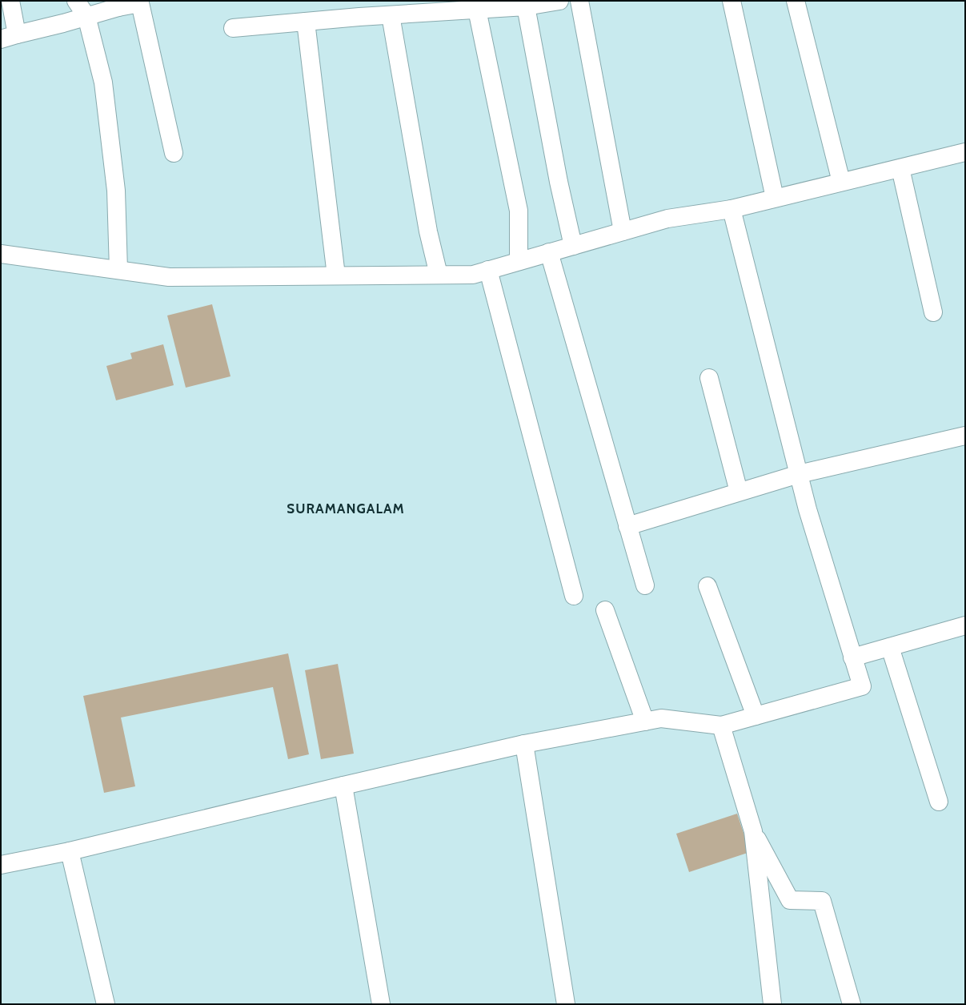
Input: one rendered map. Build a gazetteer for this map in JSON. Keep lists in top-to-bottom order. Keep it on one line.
{"districts":["SURAMANGALAM"]}
